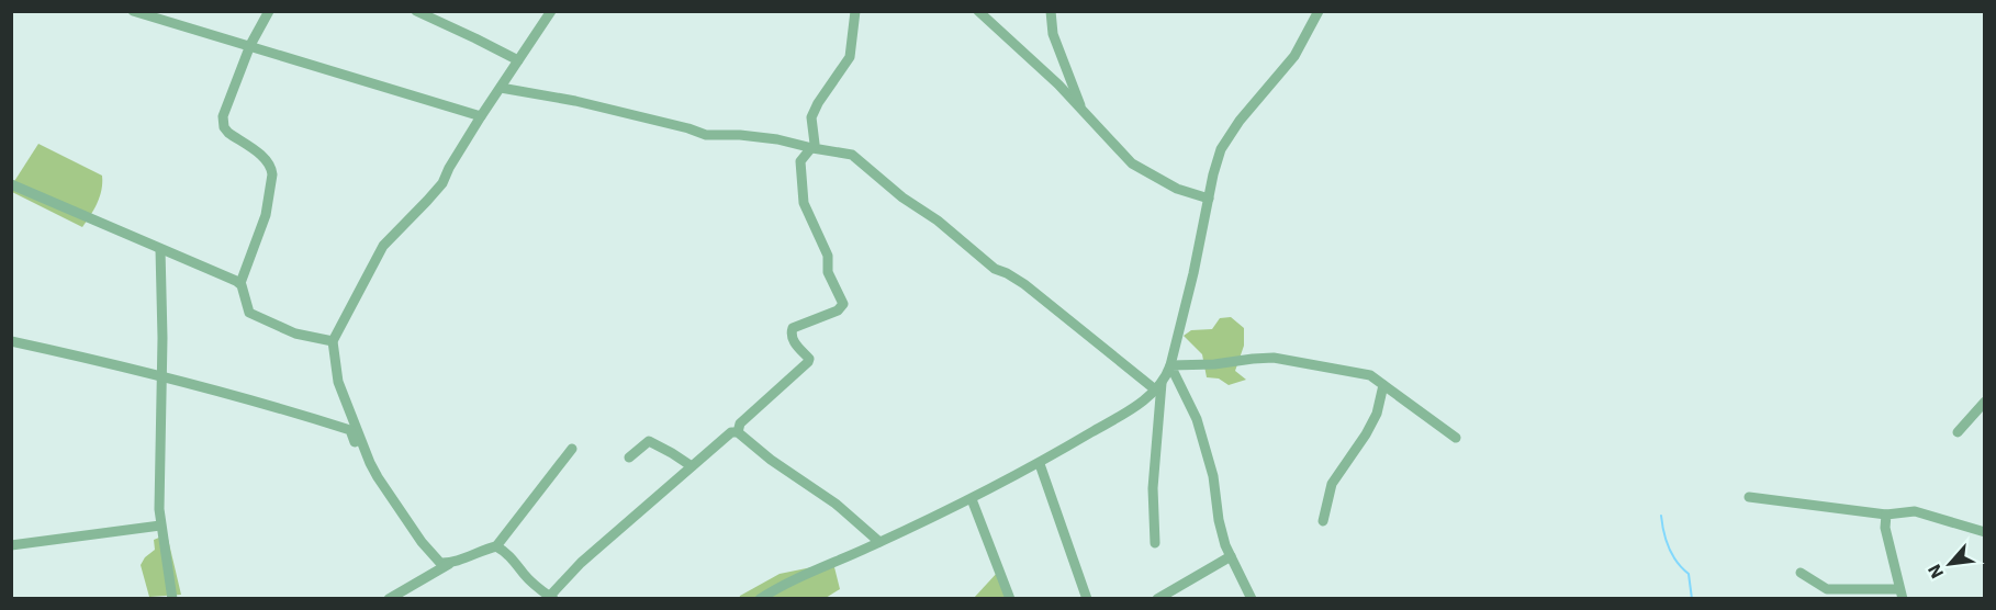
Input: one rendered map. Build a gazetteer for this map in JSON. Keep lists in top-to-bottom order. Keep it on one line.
{"north":"bottom left"}
